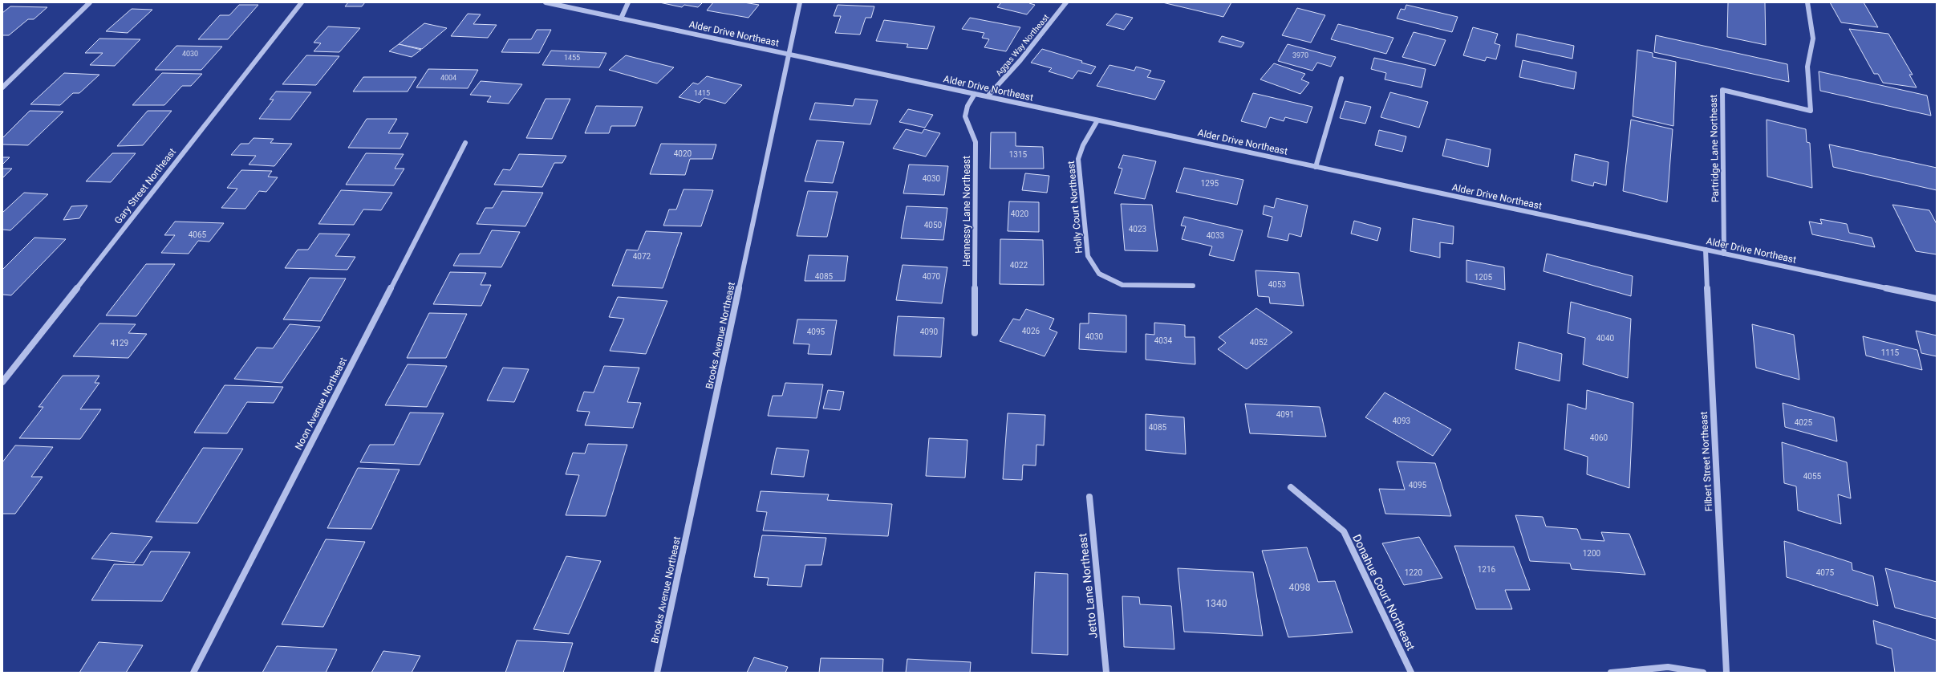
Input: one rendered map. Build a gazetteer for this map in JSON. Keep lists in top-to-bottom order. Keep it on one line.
{"streets":{"street":["Alder Drive Northeast","Aggas Way Northeast","Partridge Lane Northeast","Gary Street Northeast","Holly Court Northeast","Hennessy Lane Northeast","Brooks Avenue Northeast","Noon Avenue Northeast","Filbert Street Northeast","Jetto Lane Northeast","Donahue Court Northeast"]},"crossings":[["Alder Drive Northeast","Aggas Way Northeast"],["Alder Drive Northeast","Partridge Lane Northeast"],["Alder Drive Northeast","Holly Court Northeast"],["Alder Drive Northeast","Hennessy Lane Northeast"],["Alder Drive Northeast","Brooks Avenue Northeast"],["Alder Drive Northeast","Filbert Street Northeast"]],"house_numbers":["4030","3970","1455","4004","1415","4020","1315","4030","1295","4020","4050","4023","4065","4033","4072","4022","4085","4070","1205","4053","4026","4095","4090","4030","4040","4034","4052","4129","1115","4091","4093","4025","4085","4060","4055","4095","1200","1216","1220","4075","4098","1340"]}
